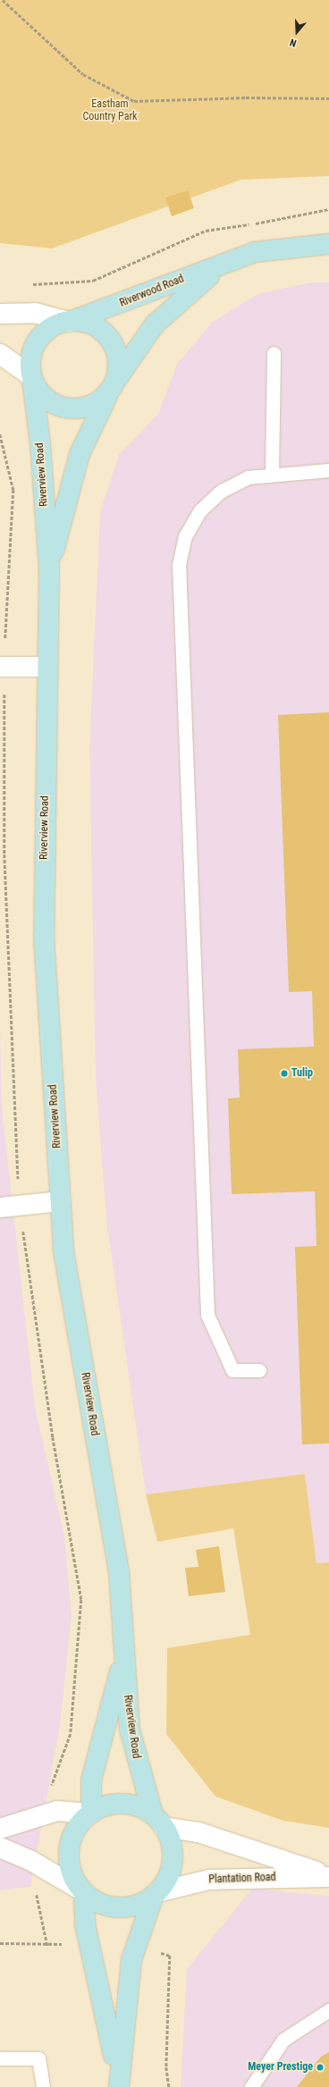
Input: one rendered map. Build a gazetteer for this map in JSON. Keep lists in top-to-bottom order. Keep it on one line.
{"streets":{"street":["Riverwood Road","Riverview Road","Plantation Road"]},"crossings":[["Riverwood Road","Riverview Road"],["Riverview Road","Plantation Road"]],"parks":["Eastham Country Park"],"places":["Tulip","Meyer Prestige"],"north":"bottom"}
